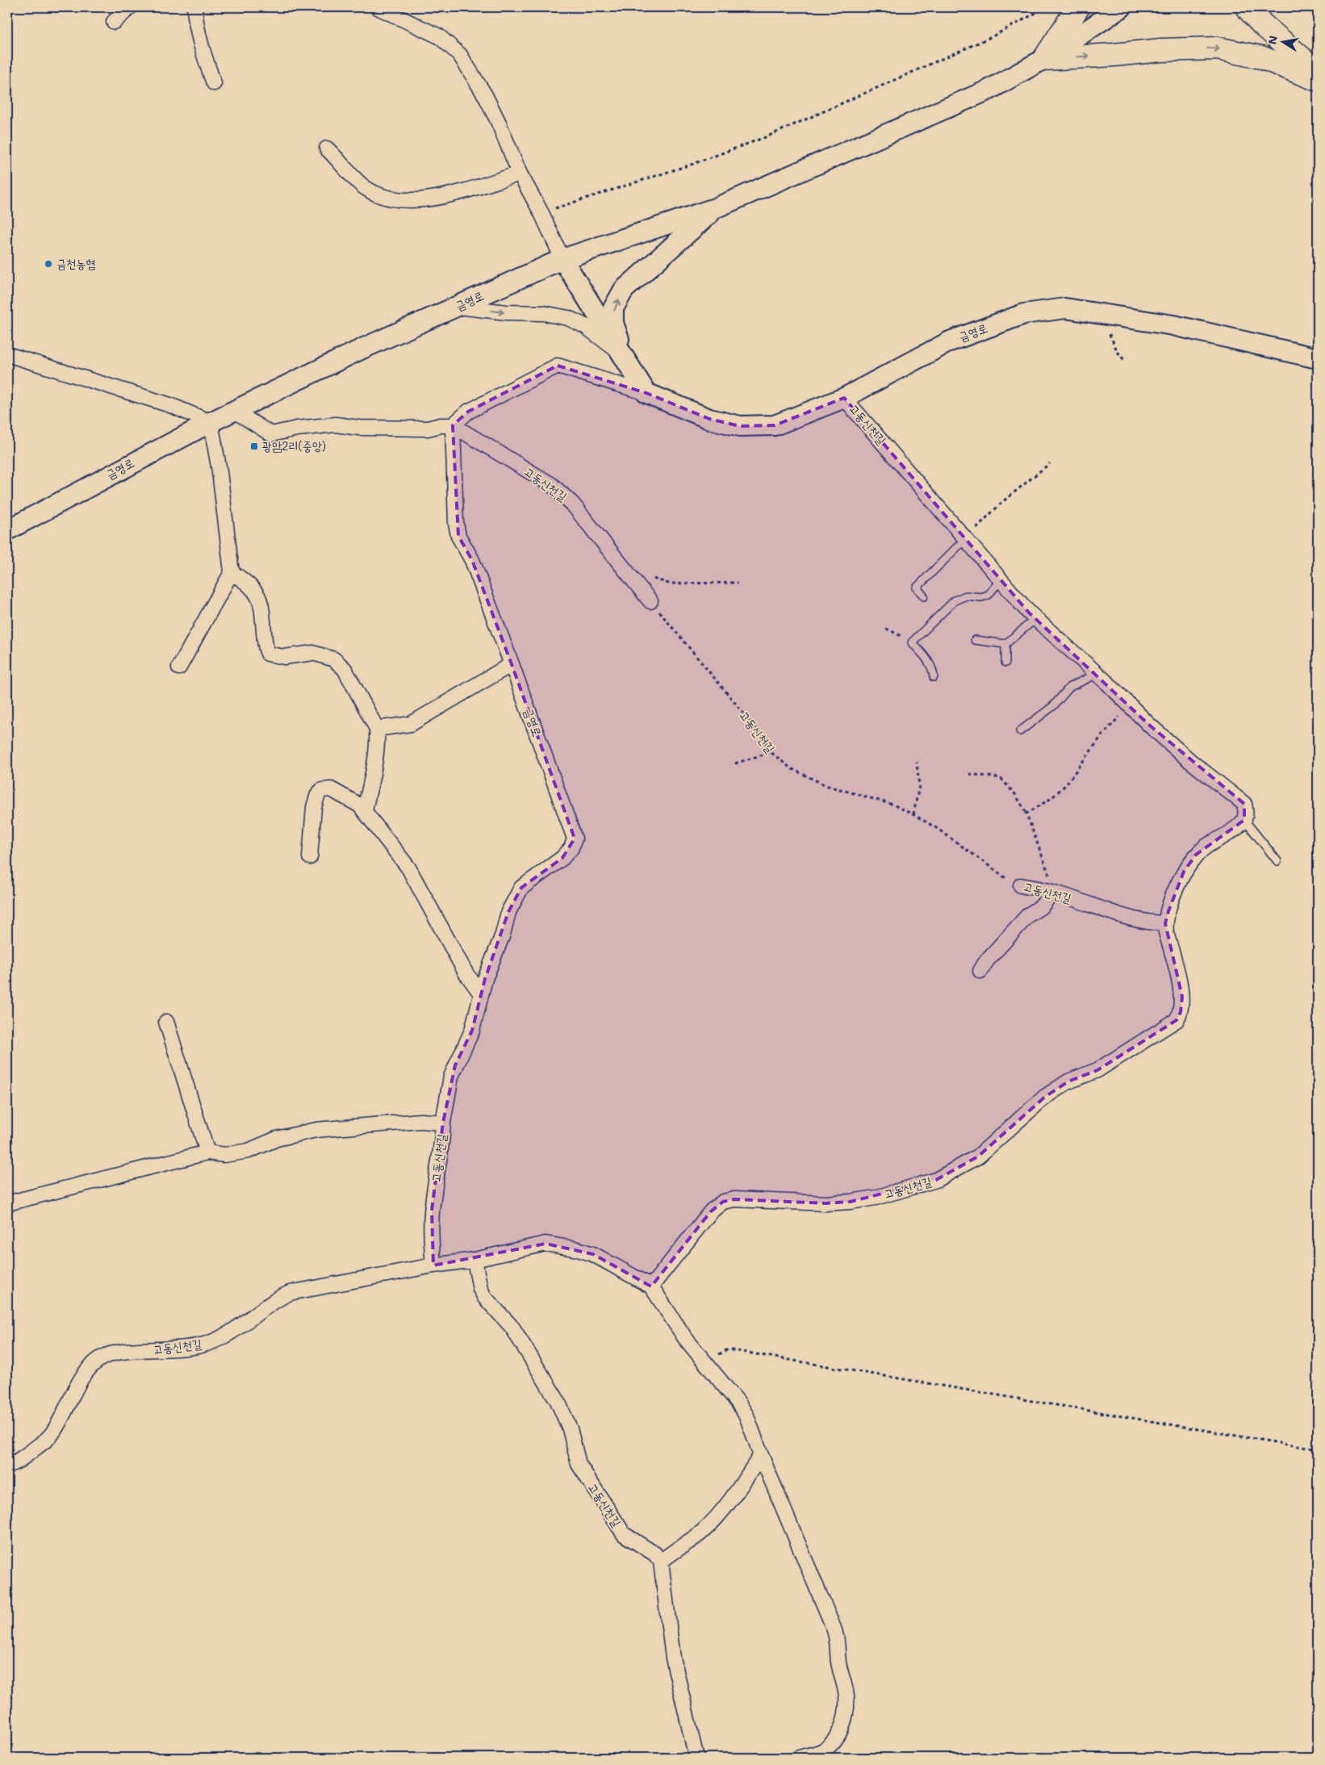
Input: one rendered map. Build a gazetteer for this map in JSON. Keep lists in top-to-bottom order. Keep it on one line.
{"streets":{"street":["금영로","고동신천길"]},"crossings":[["금영로","고동신천길"]],"places":{"other":["금천농협"],"transit":["광암2리(중앙)"]},"north":"left"}
